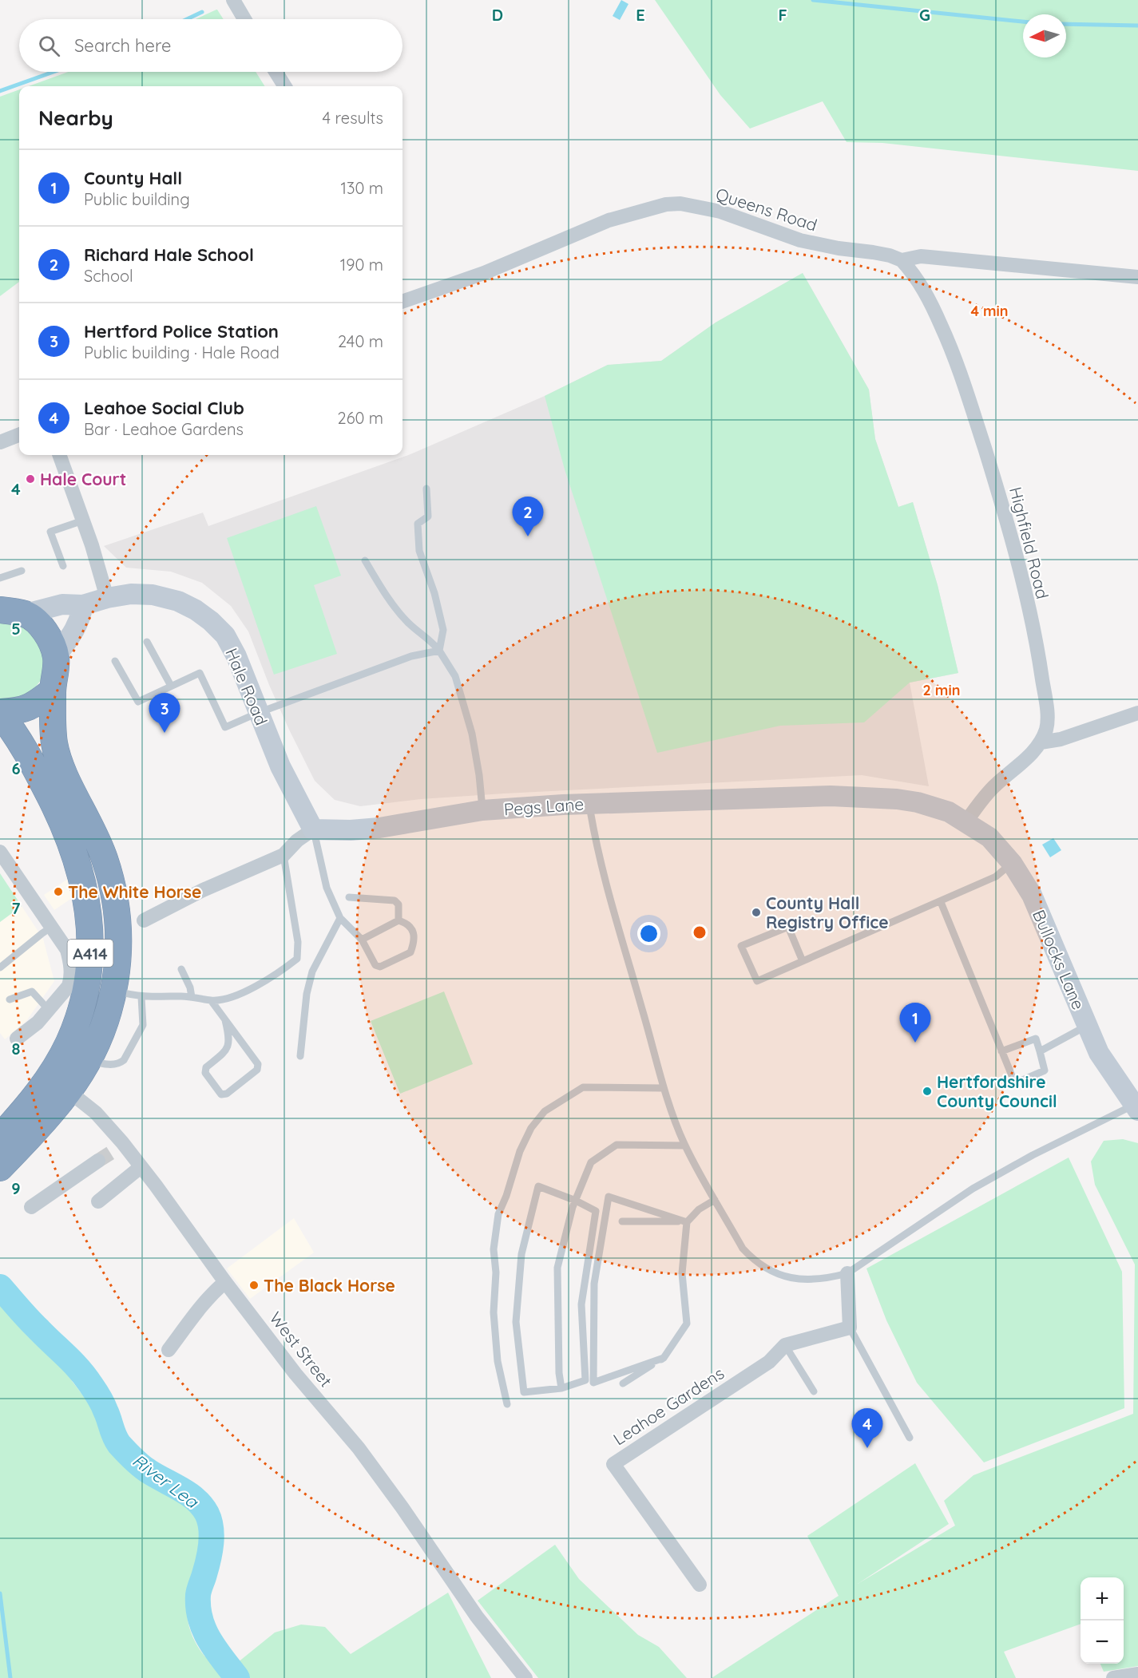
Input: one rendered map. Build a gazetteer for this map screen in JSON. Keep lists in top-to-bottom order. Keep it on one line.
{"streets":{"highway":["A414"],"main road":["Hale Road","Pegs Lane","Bullocks Lane"],"street":["Queens Road","Highfield Road","West Street","Leahoe Gardens"]},"crossings":[["Queens Road","Highfield Road"],["Highfield Road","Pegs Lane"],["Highfield Road","Bullocks Lane"],["Hale Road","Pegs Lane"],["Pegs Lane","Bullocks Lane"],["A414","West Street"]],"water":["River Lea"],"places":["Hale Court","The White Horse","County Hall Registry Office","Hertfordshire County Council","The Black Horse"],"north":"left","page":{"search":"Search here","heading":["Nearby","4 results"],"list":[{"mark":"1","name":"County Hall","note":"Public building","value":"130 m"},{"mark":"2","name":"Richard Hale School","note":"School","value":"190 m"},{"mark":"3","name":"Hertford Police Station","note":"Public building · Hale Road","value":"240 m"},{"mark":"4","name":"Leahoe Social Club","note":"Bar · Leahoe Gardens","value":"260 m"}],"pins":["2","3","1","4"],"map_buttons":["+","−"]},"grid":{"columns":["D","E","F","G"],"rows":["4","5","6","7","8","9"]},"rings":["4 min","2 min"]}
